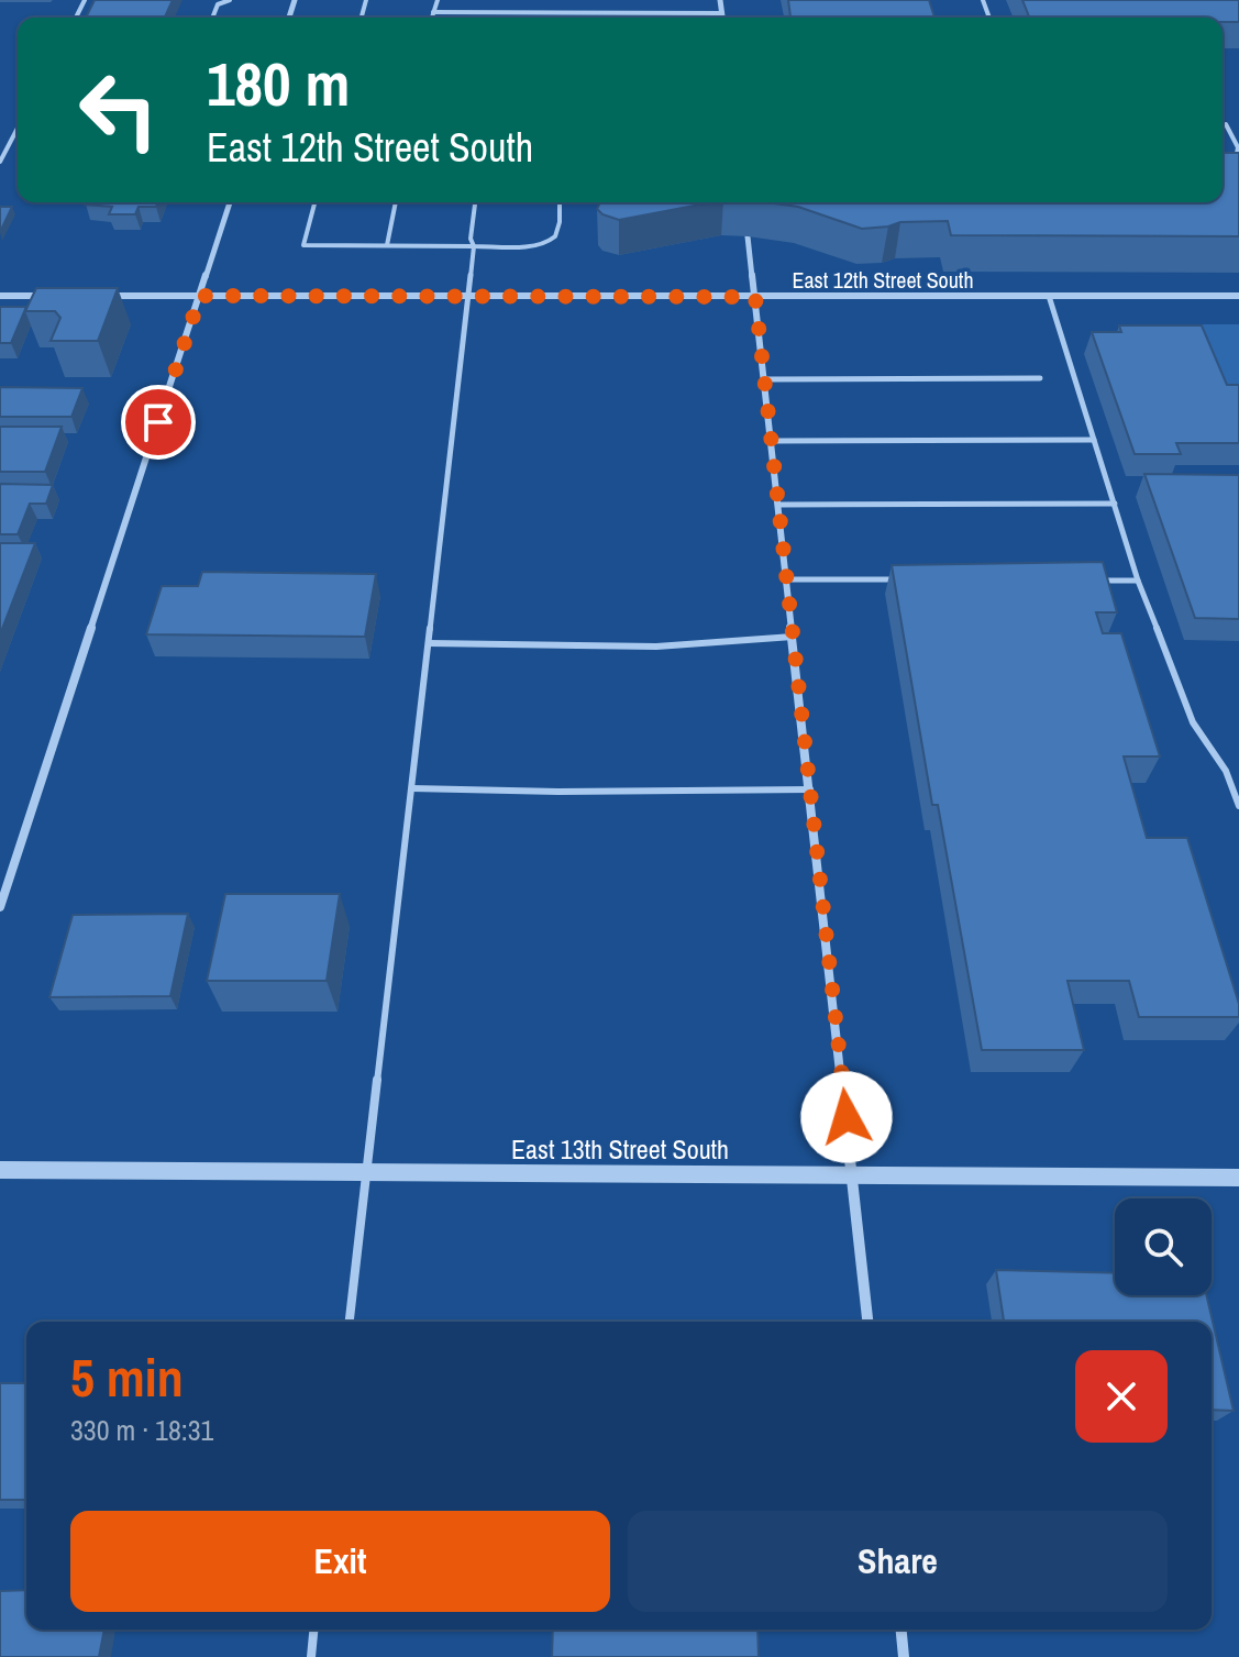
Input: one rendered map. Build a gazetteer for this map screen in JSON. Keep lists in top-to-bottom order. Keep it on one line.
{"streets":{"street":["East 12th Street South","East 13th Street South"]},"page":{"turn":["180 m","East 12th Street South"],"heading":["5 min","330 m · 18:31"],"buttons":["Exit","Share"]}}
